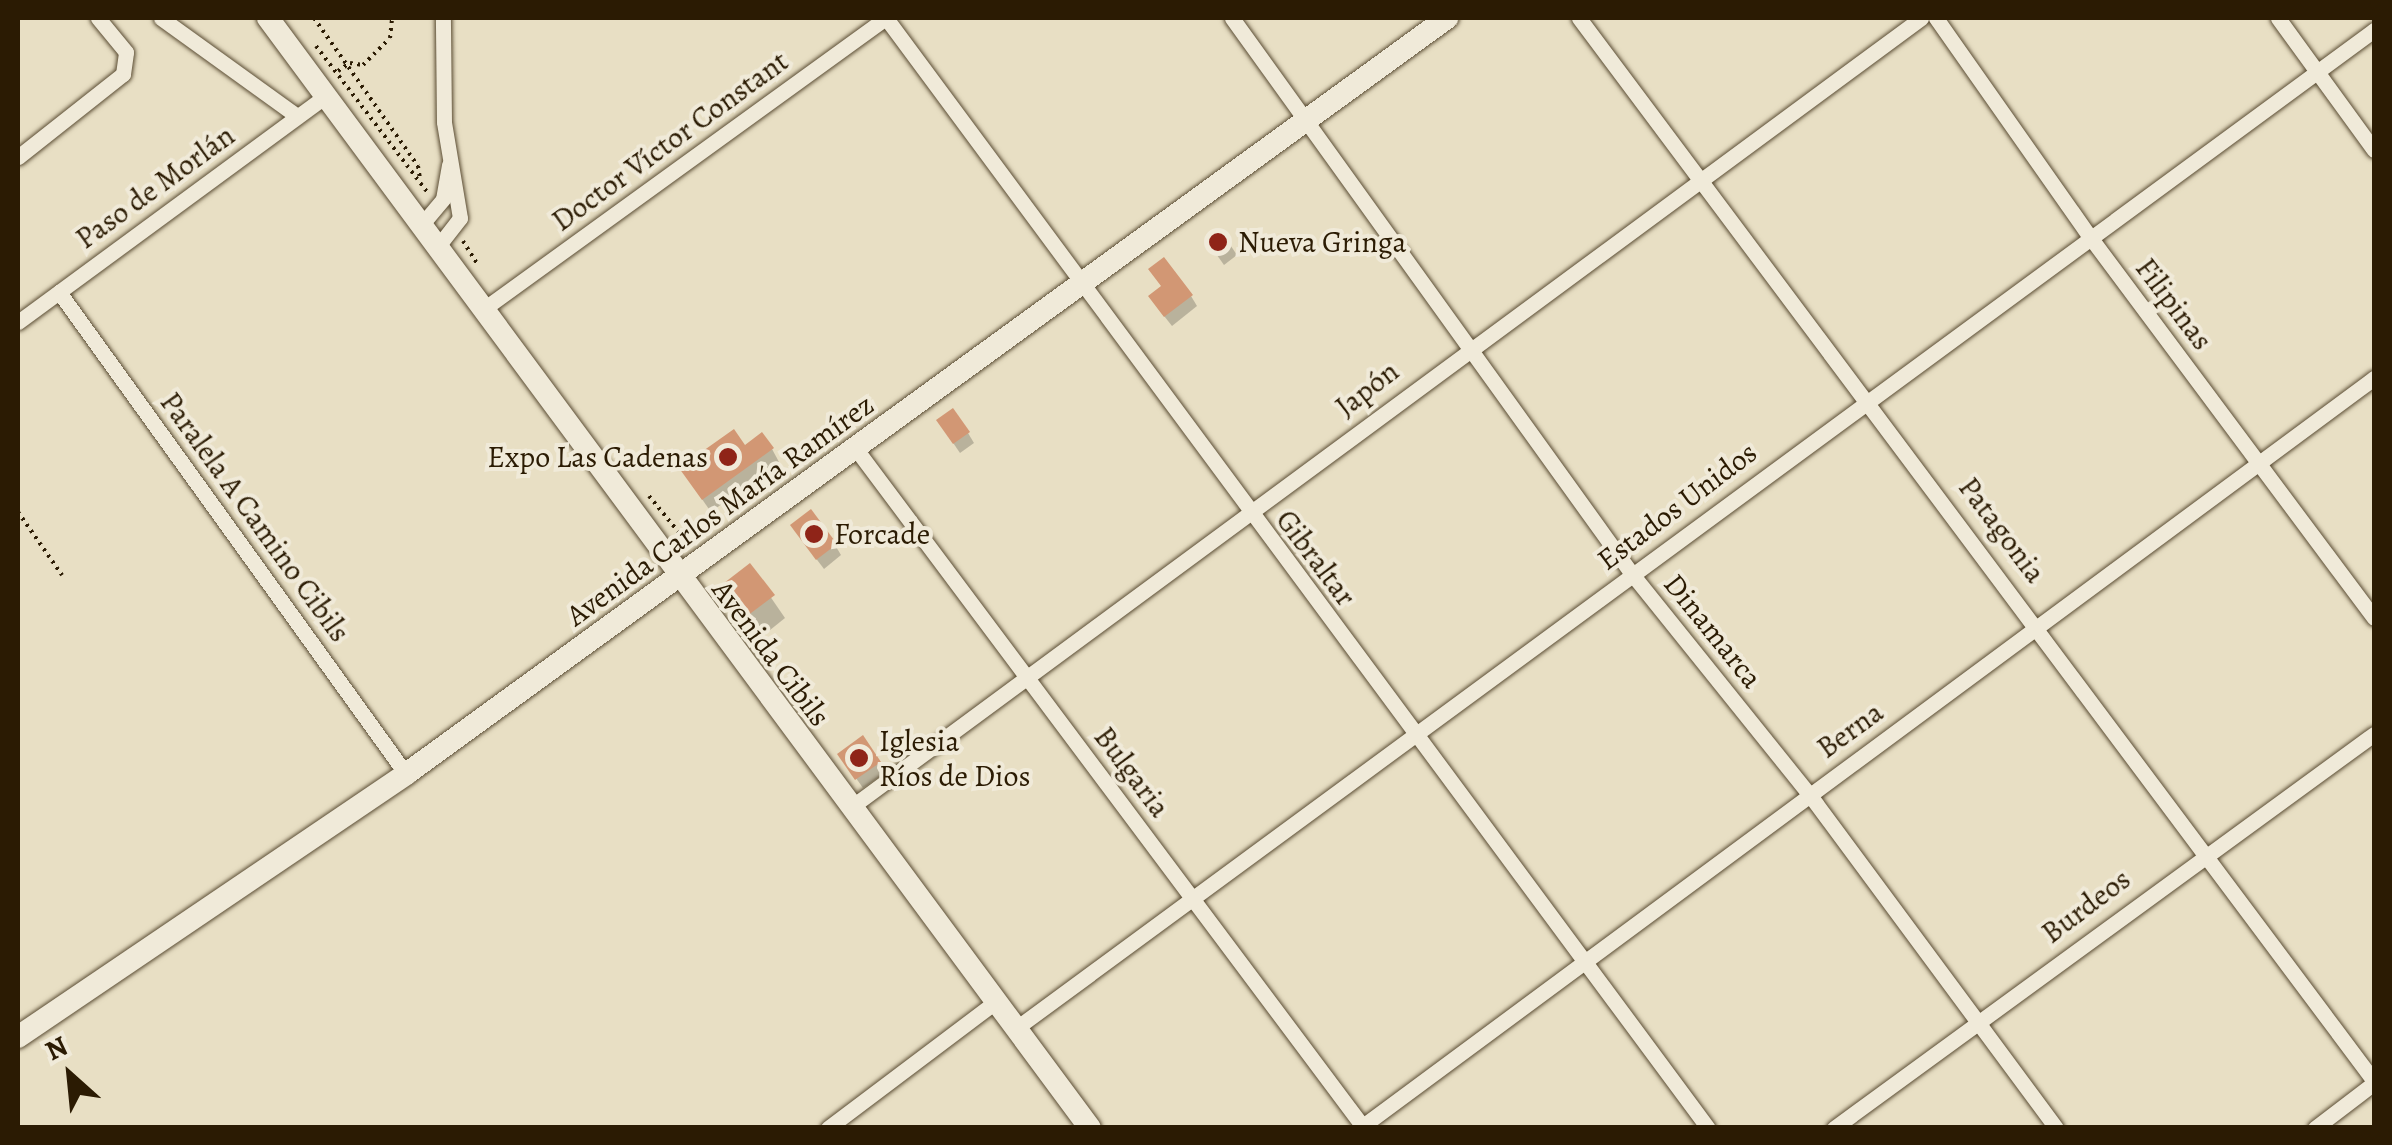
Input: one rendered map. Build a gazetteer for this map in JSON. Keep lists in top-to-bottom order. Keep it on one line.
{"streets":{"street":["Doctor Víctor Constant","Paso de Morlán","Filipinas","Japón","Estados Unidos","Avenida Carlos María Ramírez","Paralela A Camino Cibils","Patagonia","Gibraltar","Dinamarca","Avenida Cibils","Berna","Bulgaria","Burdeos"]},"crossings":[["Doctor Víctor Constant","Gibraltar"],["Doctor Víctor Constant","Avenida Cibils"],["Paso de Morlán","Paralela A Camino Cibils"],["Paso de Morlán","Avenida Cibils"],["Filipinas","Estados Unidos"],["Filipinas","Berna"],["Japón","Patagonia"],["Japón","Gibraltar"],["Japón","Dinamarca"],["Japón","Avenida Cibils"],["Japón","Bulgaria"],["Estados Unidos","Patagonia"],["Estados Unidos","Gibraltar"],["Estados Unidos","Dinamarca"],["Estados Unidos","Avenida Cibils"],["Estados Unidos","Bulgaria"],["Avenida Carlos María Ramírez","Paralela A Camino Cibils"],["Avenida Carlos María Ramírez","Gibraltar"],["Avenida Carlos María Ramírez","Dinamarca"],["Avenida Carlos María Ramírez","Avenida Cibils"],["Avenida Carlos María Ramírez","Bulgaria"],["Patagonia","Berna"],["Patagonia","Burdeos"],["Gibraltar","Berna"],["Dinamarca","Berna"],["Dinamarca","Burdeos"],["Berna","Bulgaria"]],"places":["Nueva Gringa","Expo Las Cadenas","Forcade","Iglesia Ríos de Dios"],"north":"top left"}
